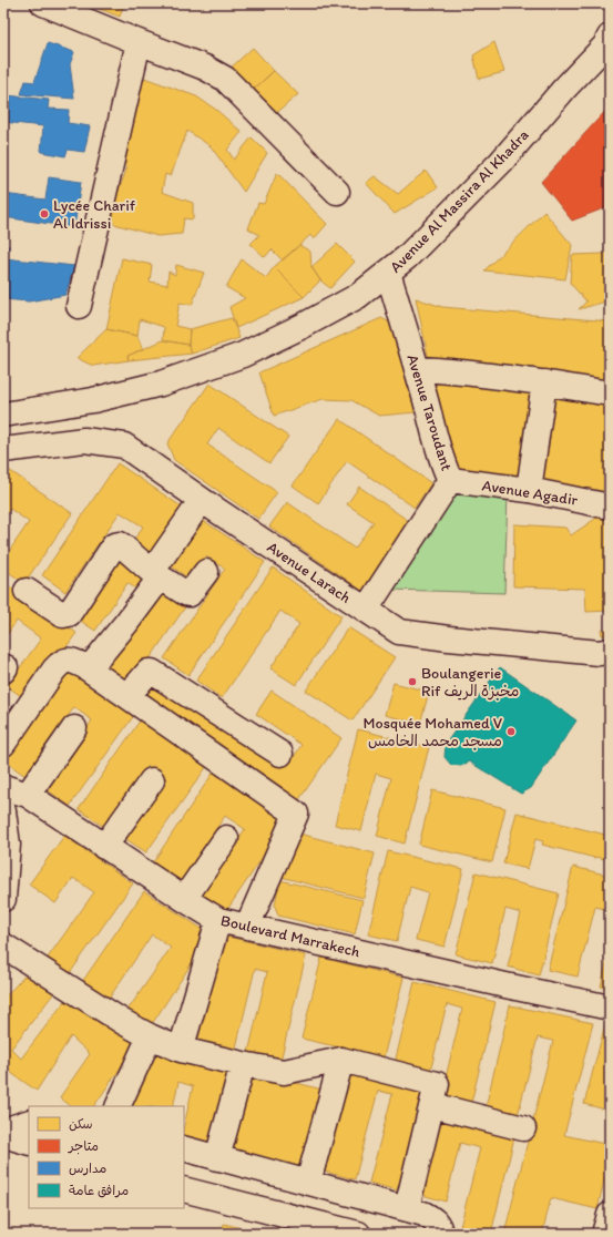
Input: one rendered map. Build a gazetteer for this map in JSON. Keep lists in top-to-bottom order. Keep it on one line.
{"streets":{"street":["Avenue Al Massira Al Khadra","Avenue Taroudant","Avenue Agadir","Avenue Larach","Boulevard Marrakech"]},"crossings":[["Avenue Al Massira Al Khadra","Avenue Taroudant"],["Avenue Taroudant","Avenue Agadir"],["Avenue Taroudant","Avenue Larach"]],"places":["Lycée Charif Al Idrissi","Boulangerie Rif مخبزة الريف","Mosquée Mohamed V مسجد محمد الخامس"],"legend":["سكن","متاجر","مدارس","مرافق عامة"]}
